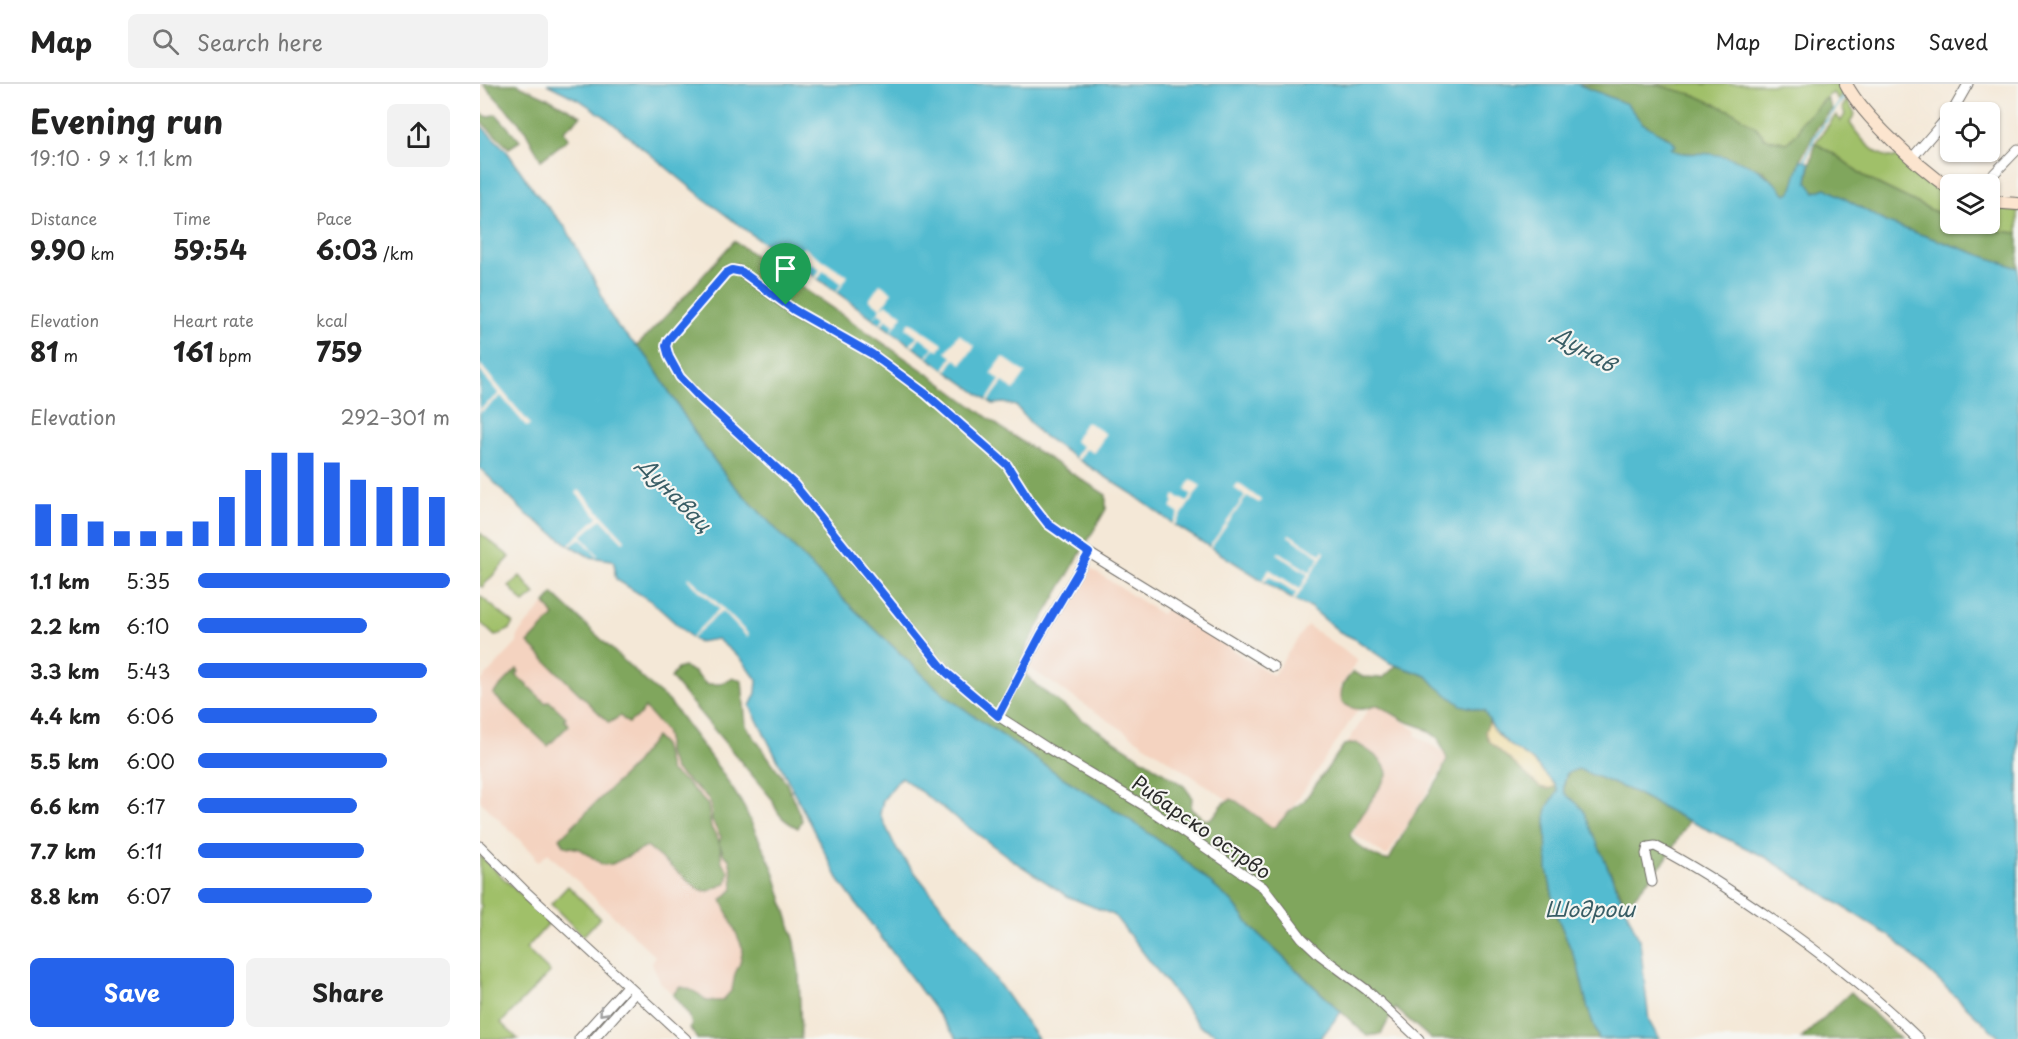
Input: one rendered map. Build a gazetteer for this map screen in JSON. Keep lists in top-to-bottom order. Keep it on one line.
{"streets":{"street":["Рибарско острво"]},"water":["Дунав","Дунавац","Шодрош"],"page":{"header":"Map","search":"Search here","nav":["Map","Directions","Saved"],"heading":["Evening run","19:10 · 9 × 1.1 km"],"stats":[["Distance","9.90 km"],["Time","59:54"],["Pace","6:03 /km"],["Elevation","81 m"],["Heart rate","161 bpm"],["kcal","759"]],"chart":["Elevation","292–301 m"],"list":[{"name":"1.1 km","note":"5:35"},{"name":"2.2 km","note":"6:10"},{"name":"3.3 km","note":"5:43"},{"name":"4.4 km","note":"6:06"},{"name":"5.5 km","note":"6:00"},{"name":"6.6 km","note":"6:17"},{"name":"7.7 km","note":"6:11"},{"name":"8.8 km","note":"6:07"}],"buttons":["Save","Share"]}}
